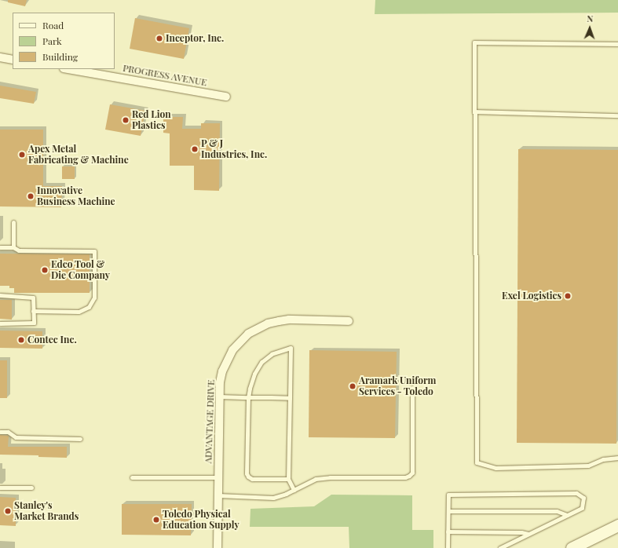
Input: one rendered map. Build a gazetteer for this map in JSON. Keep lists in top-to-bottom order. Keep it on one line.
{"streets":{"street":["PROGRESS AVENUE","ADVANTAGE DRIVE"]},"places":["Inceptor, Inc.","Red Lion Plastics","P & J Industries, Inc.","Apex Metal Fabricating & Machine","Innovative Business Machine","Edco Tool & Die Company","Exel Logistics","Contec Inc.","Aramark Uniform Services - Toledo","Stanley's Market Brands","Toledo Physical Education Supply"],"legend":["Road","Park","Building"],"north":"top"}
